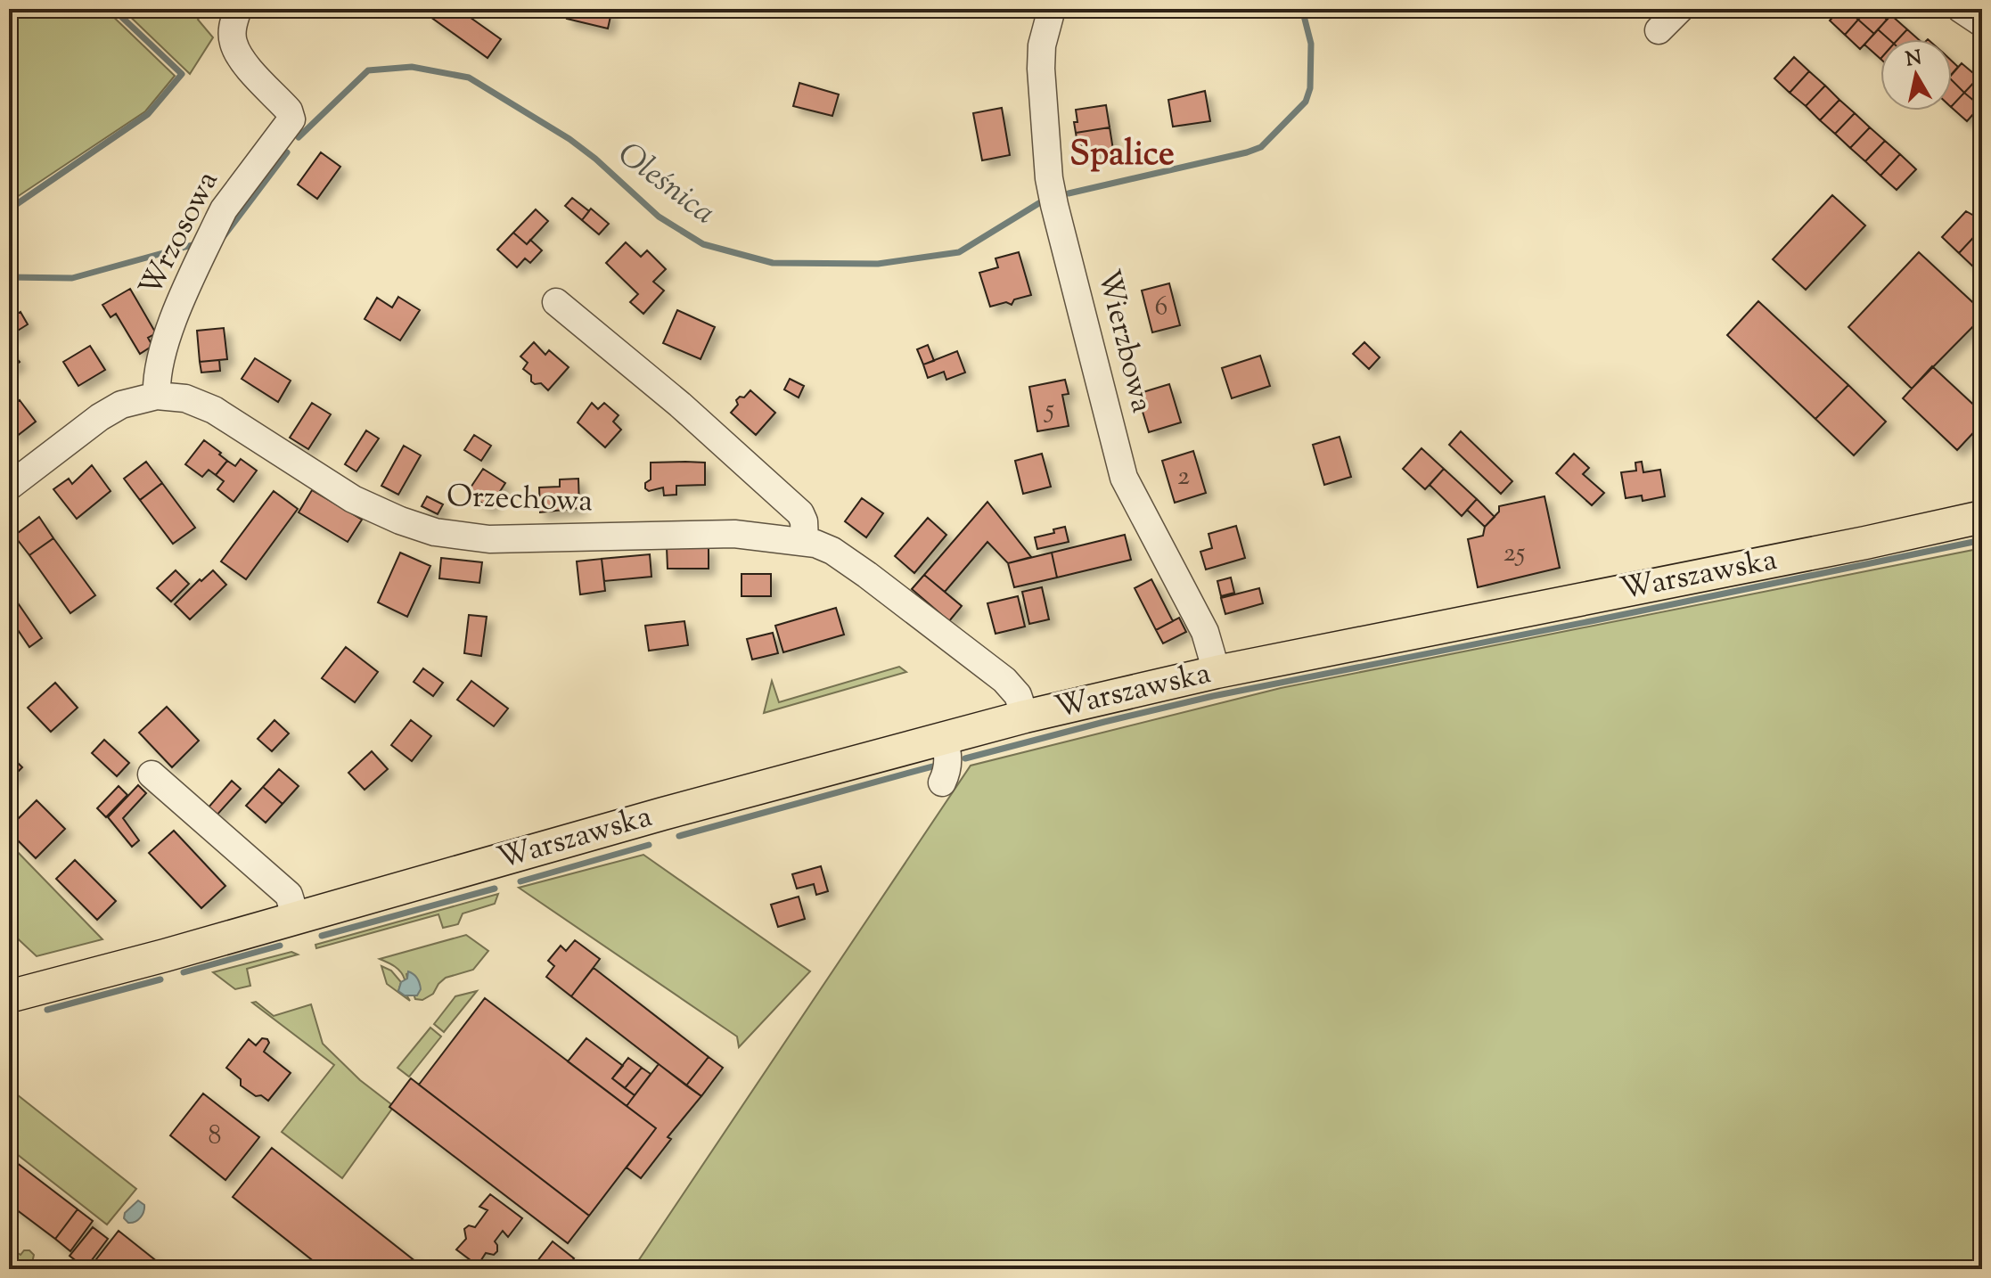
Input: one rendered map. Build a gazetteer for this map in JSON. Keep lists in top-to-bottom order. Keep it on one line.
{"streets":{"main road":["Warszawska"],"street":["Wrzosowa","Wierzbowa","Orzechowa"]},"crossings":[["Wrzosowa","Orzechowa"],["Wierzbowa","Warszawska"],["Orzechowa","Warszawska"]],"districts":["Spalice"],"water":["Oleśnica"],"house_numbers":["6","5","2","25","8"],"north":"top"}
